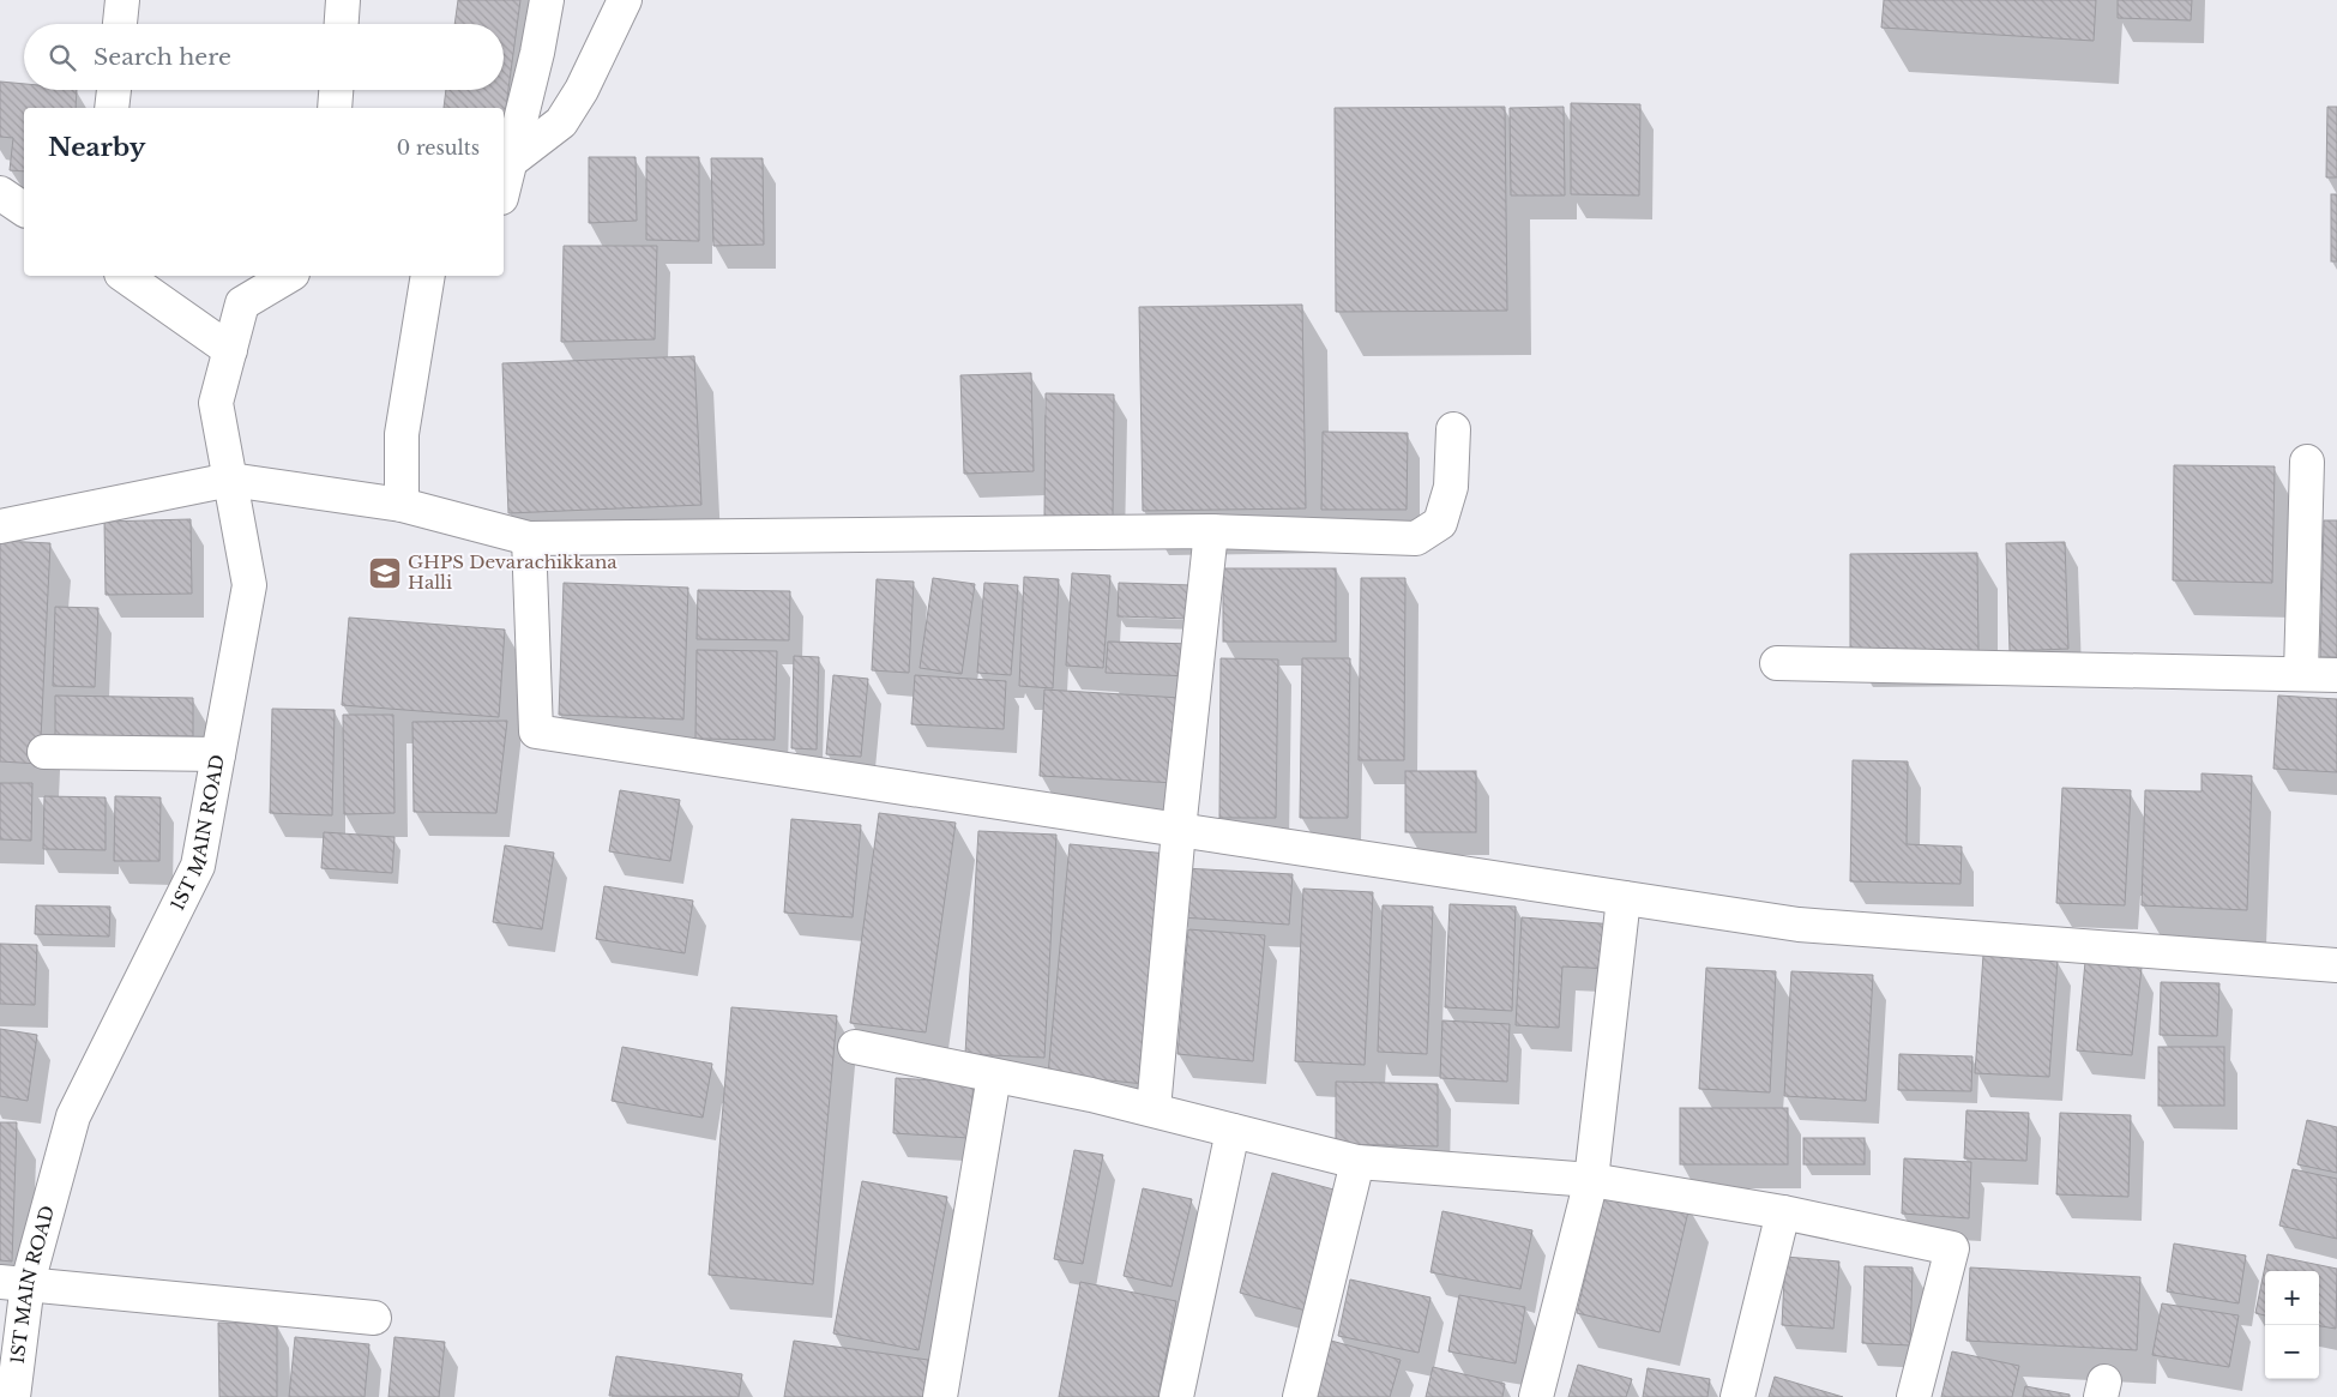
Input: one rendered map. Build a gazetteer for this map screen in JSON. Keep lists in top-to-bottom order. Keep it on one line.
{"streets":{"street":["1ST MAIN ROAD"]},"places":{"school or university":["GHPS Devarachikkana Halli"]},"page":{"search":"Search here","heading":["Nearby","0 results"],"map_buttons":["+","−"]}}
